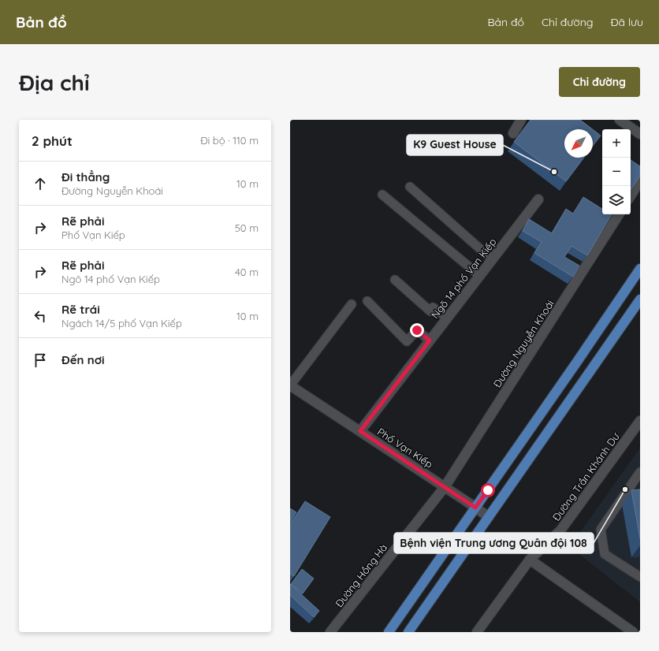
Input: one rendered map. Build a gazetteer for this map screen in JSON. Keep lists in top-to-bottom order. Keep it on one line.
{"streets":{"street":["Ngõ 14 phố Vạn Kiếp","Đường Nguyễn Khoái","Phố Vạn Kiếp","Đường Trần Khánh Dư","Đường Hồng Hà"]},"crossings":[["Ngõ 14 phố Vạn Kiếp","Phố Vạn Kiếp"],["Đường Nguyễn Khoái","Phố Vạn Kiếp"],["Đường Nguyễn Khoái","Đường Hồng Hà"],["Phố Vạn Kiếp","Đường Hồng Hà"]],"places":["K9 Guest House","Bệnh viện Trung ương Quân đội 108"],"north":"bottom left","page":{"header":"Bản đồ","nav":["Bản đồ","Chỉ đường","Đã lưu"],"buttons":"Chỉ đường","title":"Địa chỉ","heading":["2 phút","Đi bộ · 110 m"],"map_buttons":["+","−"],"list":[["Đi thẳng","Đường Nguyễn Khoái","10 m"],["Rẽ phải","Phố Vạn Kiếp","50 m"],["Rẽ phải","Ngõ 14 phố Vạn Kiếp","40 m"],["Rẽ trái","Ngách 14/5 phố Vạn Kiếp","10 m"],"Đến nơi"]}}
